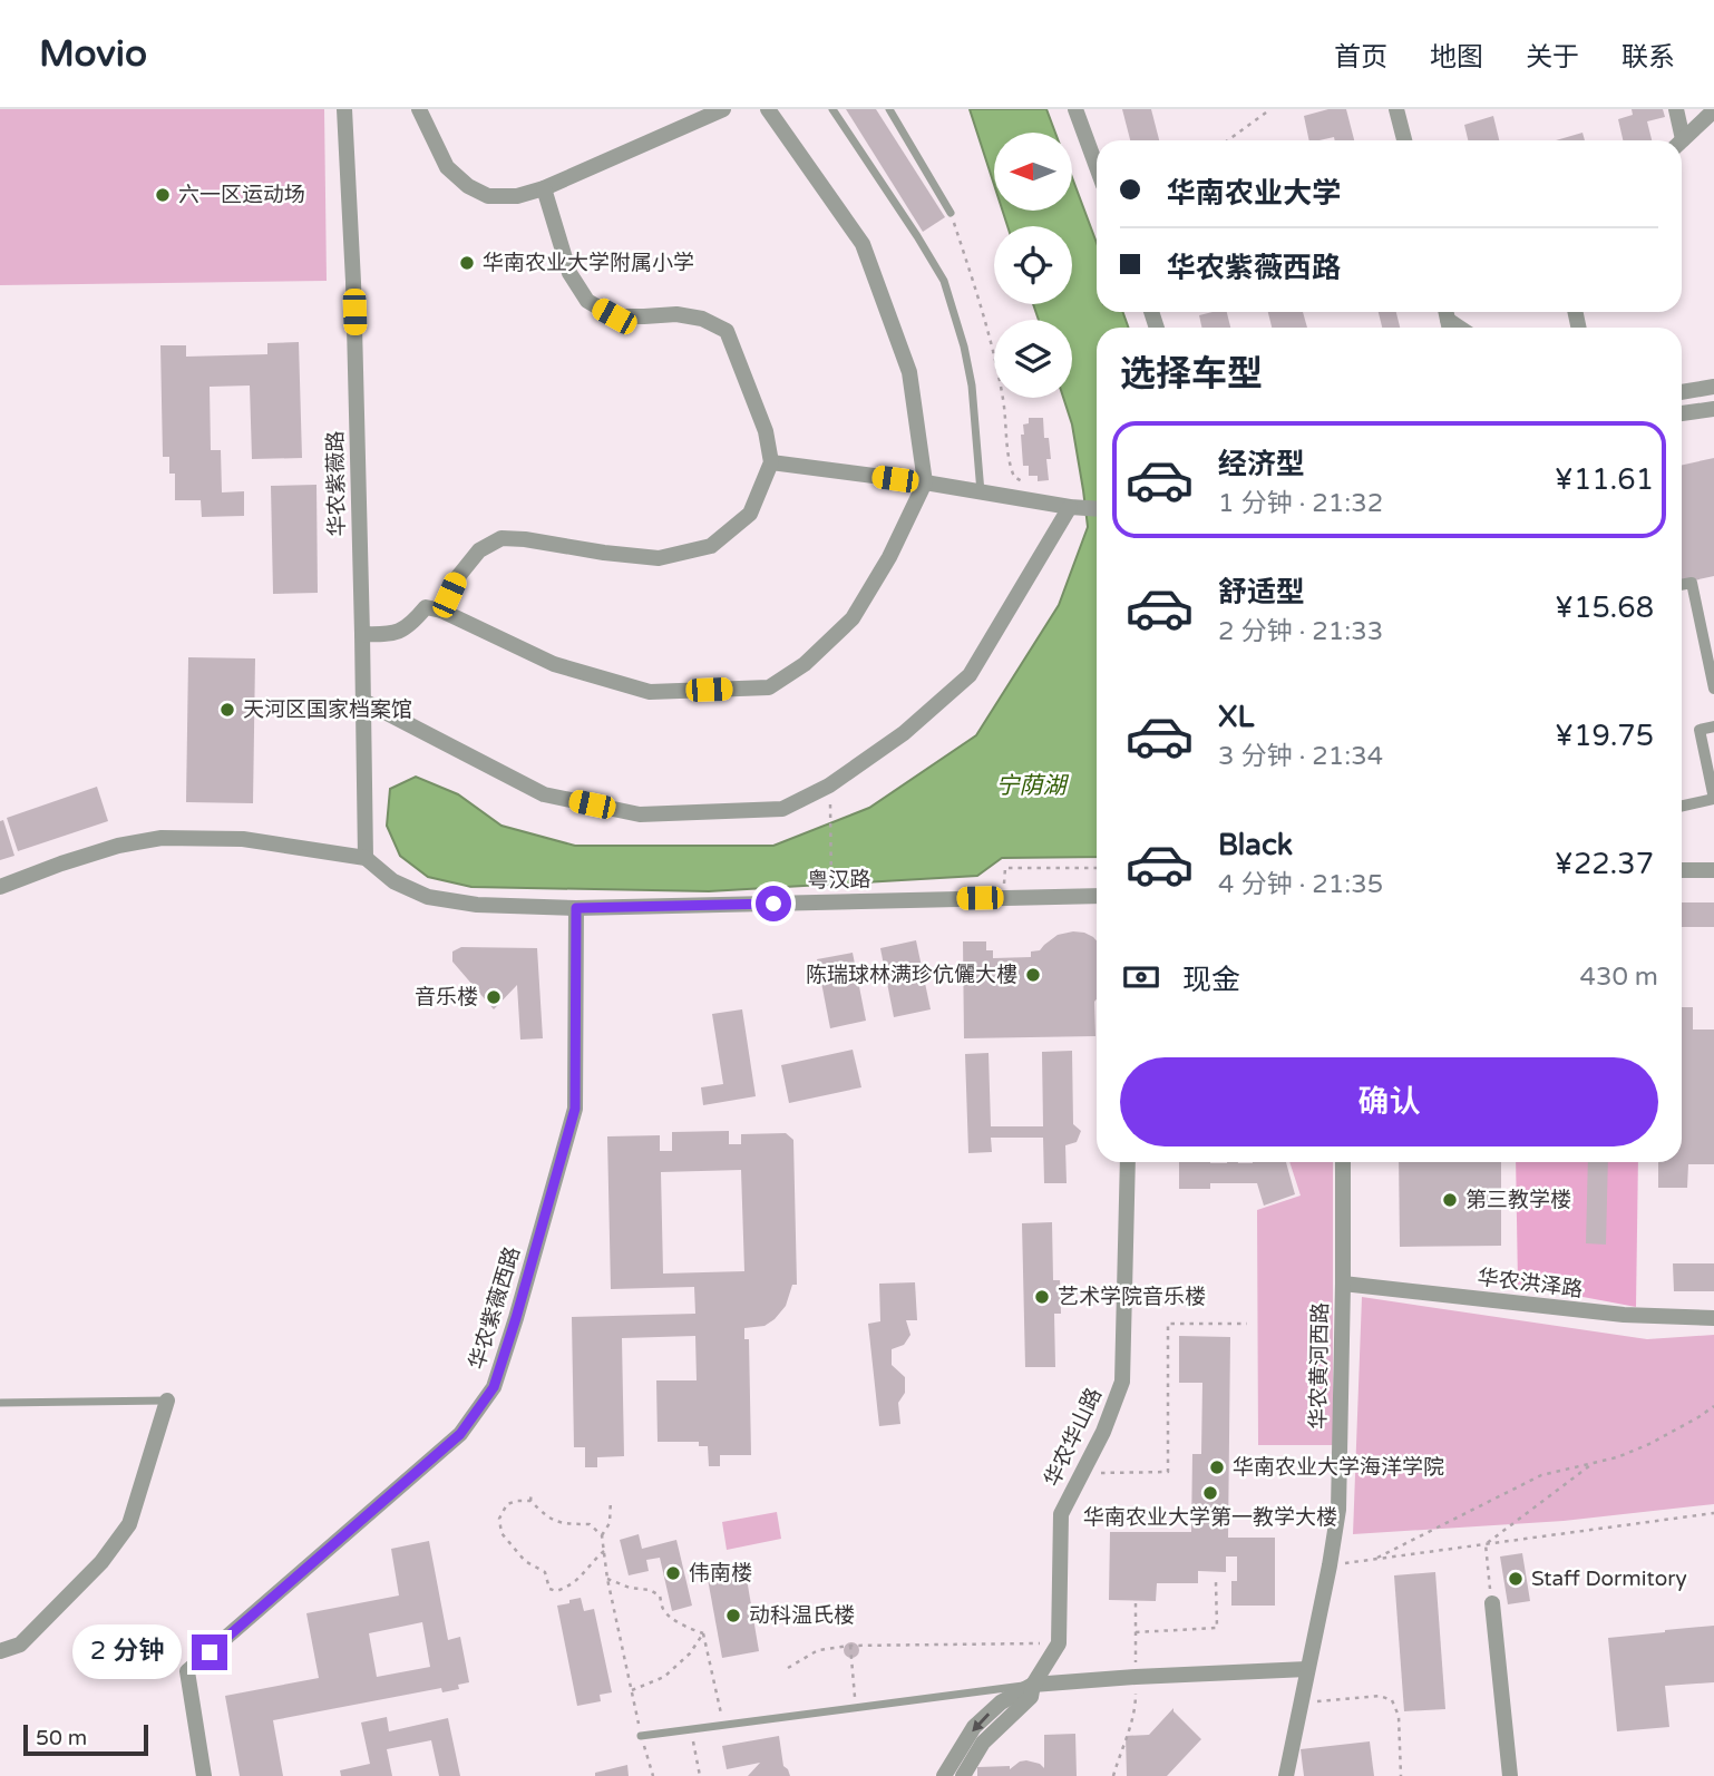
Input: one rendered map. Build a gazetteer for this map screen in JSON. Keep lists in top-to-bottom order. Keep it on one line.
{"streets":{"street":["华农紫薇路","粤汉路","华农洪泽路","华农紫薇西路","华农黄河西路","华农华山路"]},"crossings":[["华农紫薇路","粤汉路"],["粤汉路","华农紫薇西路"],["华农洪泽路","华农黄河西路"]],"water":["宁荫湖"],"places":["六一区运动场","华南农业大学附属小学","天河区国家档案馆","陈瑞球林满珍伉儷大樓","音乐楼","第三教学楼","艺术学院音乐楼","华南农业大学海洋学院","华南农业大学第一教学大楼","伟南楼","Staff Dormitory","动科温氏楼"],"scale_bar":"50 m","north":"left","page":{"header":"Movio","nav":["首页","地图","关于","联系"],"banner":["华南农业大学","华农紫薇西路"],"heading":"选择车型","list":[{"name":"经济型","note":"1 分钟 · 21:32","value":"¥11.61"},{"name":"舒适型","note":"2 分钟 · 21:33","value":"¥15.68"},{"name":"XL","note":"3 分钟 · 21:34","value":"¥19.75"},{"name":"Black","note":"4 分钟 · 21:35","value":"¥22.37"}],"pay":["现金","430 m"],"buttons":"确认","bubble":"2 分钟","scale":"50 m"}}
